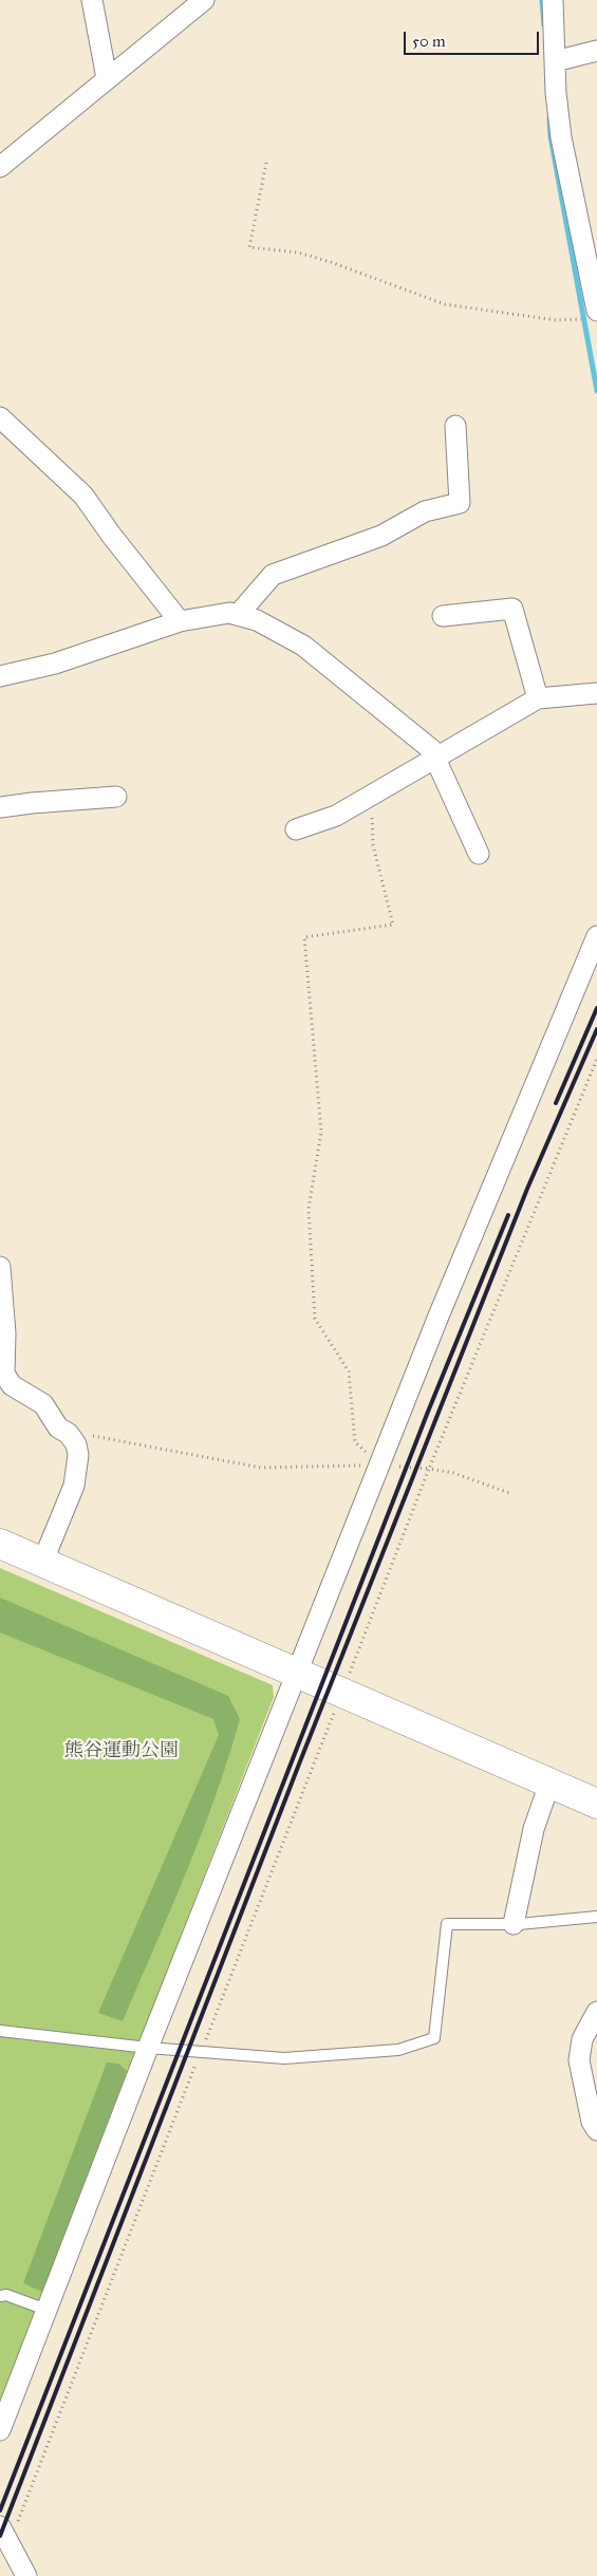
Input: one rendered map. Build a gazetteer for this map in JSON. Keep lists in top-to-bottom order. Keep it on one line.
{"parks":["熊谷運動公園"],"scale_bar":"50 m"}
